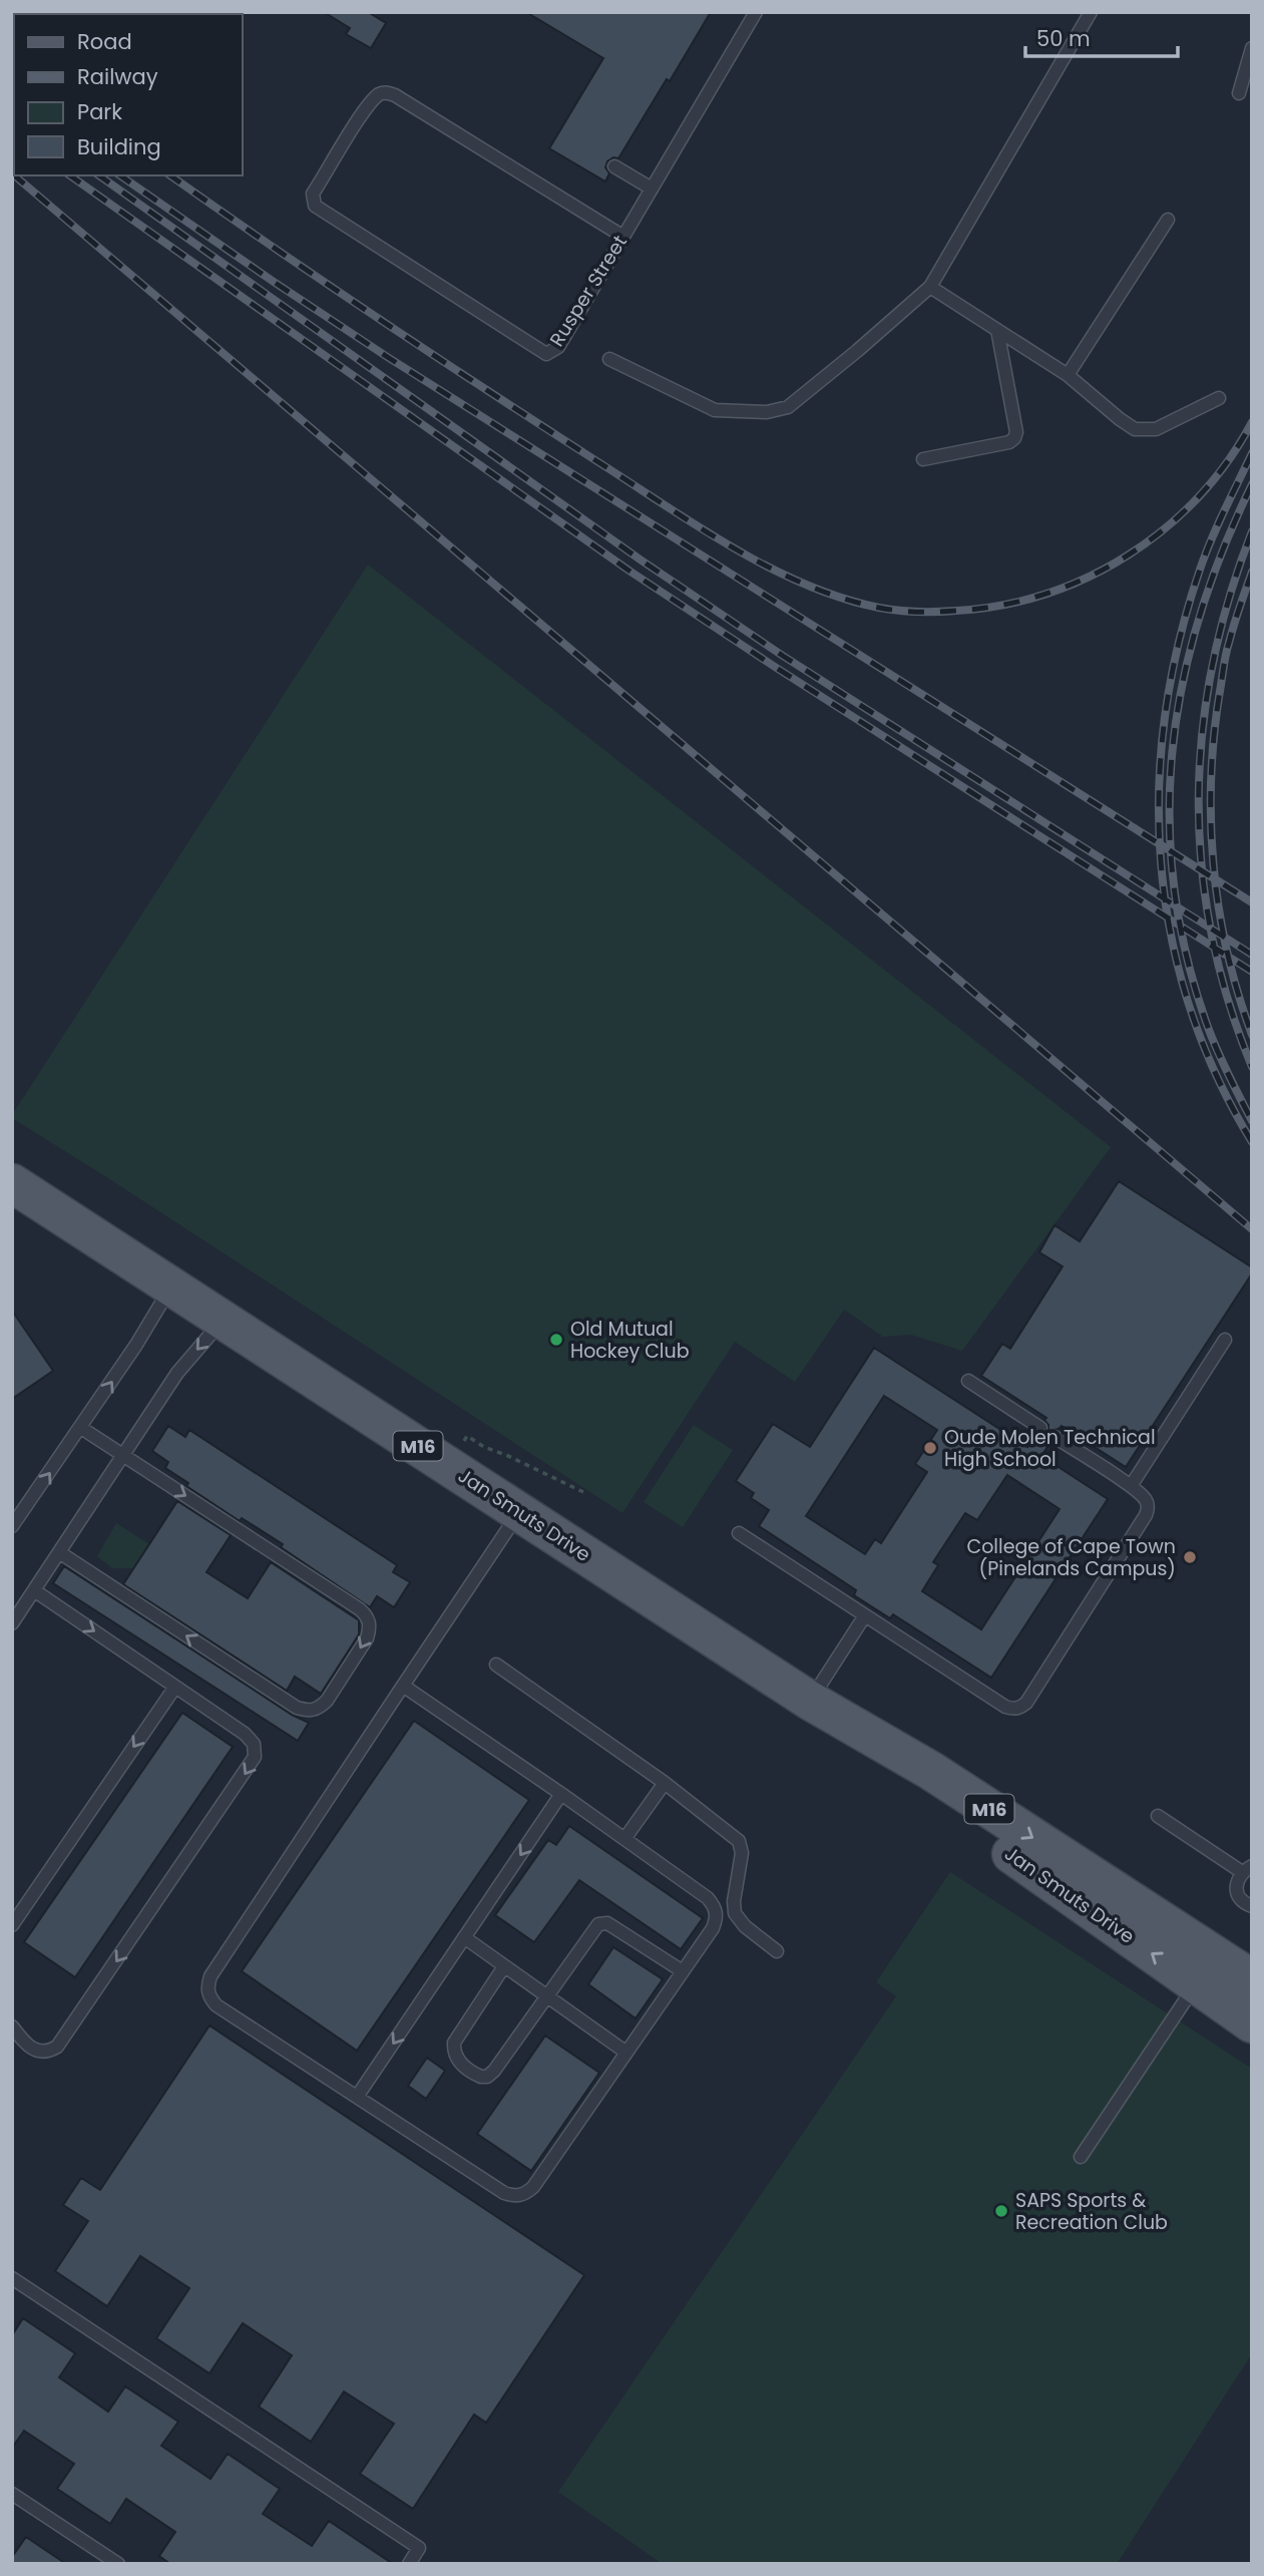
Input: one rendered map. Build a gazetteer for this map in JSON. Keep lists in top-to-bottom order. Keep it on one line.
{"streets":{"main road":["M16","Jan Smuts Drive"],"lane":["Rusper Street"]},"places":["Old Mutual Hockey Club","Oude Molen Technical High School","College of Cape Town (Pinelands Campus)","SAPS Sports & Recreation Club"],"legend":["Road","Railway","Park","Building"],"scale_bar":"50 m"}
